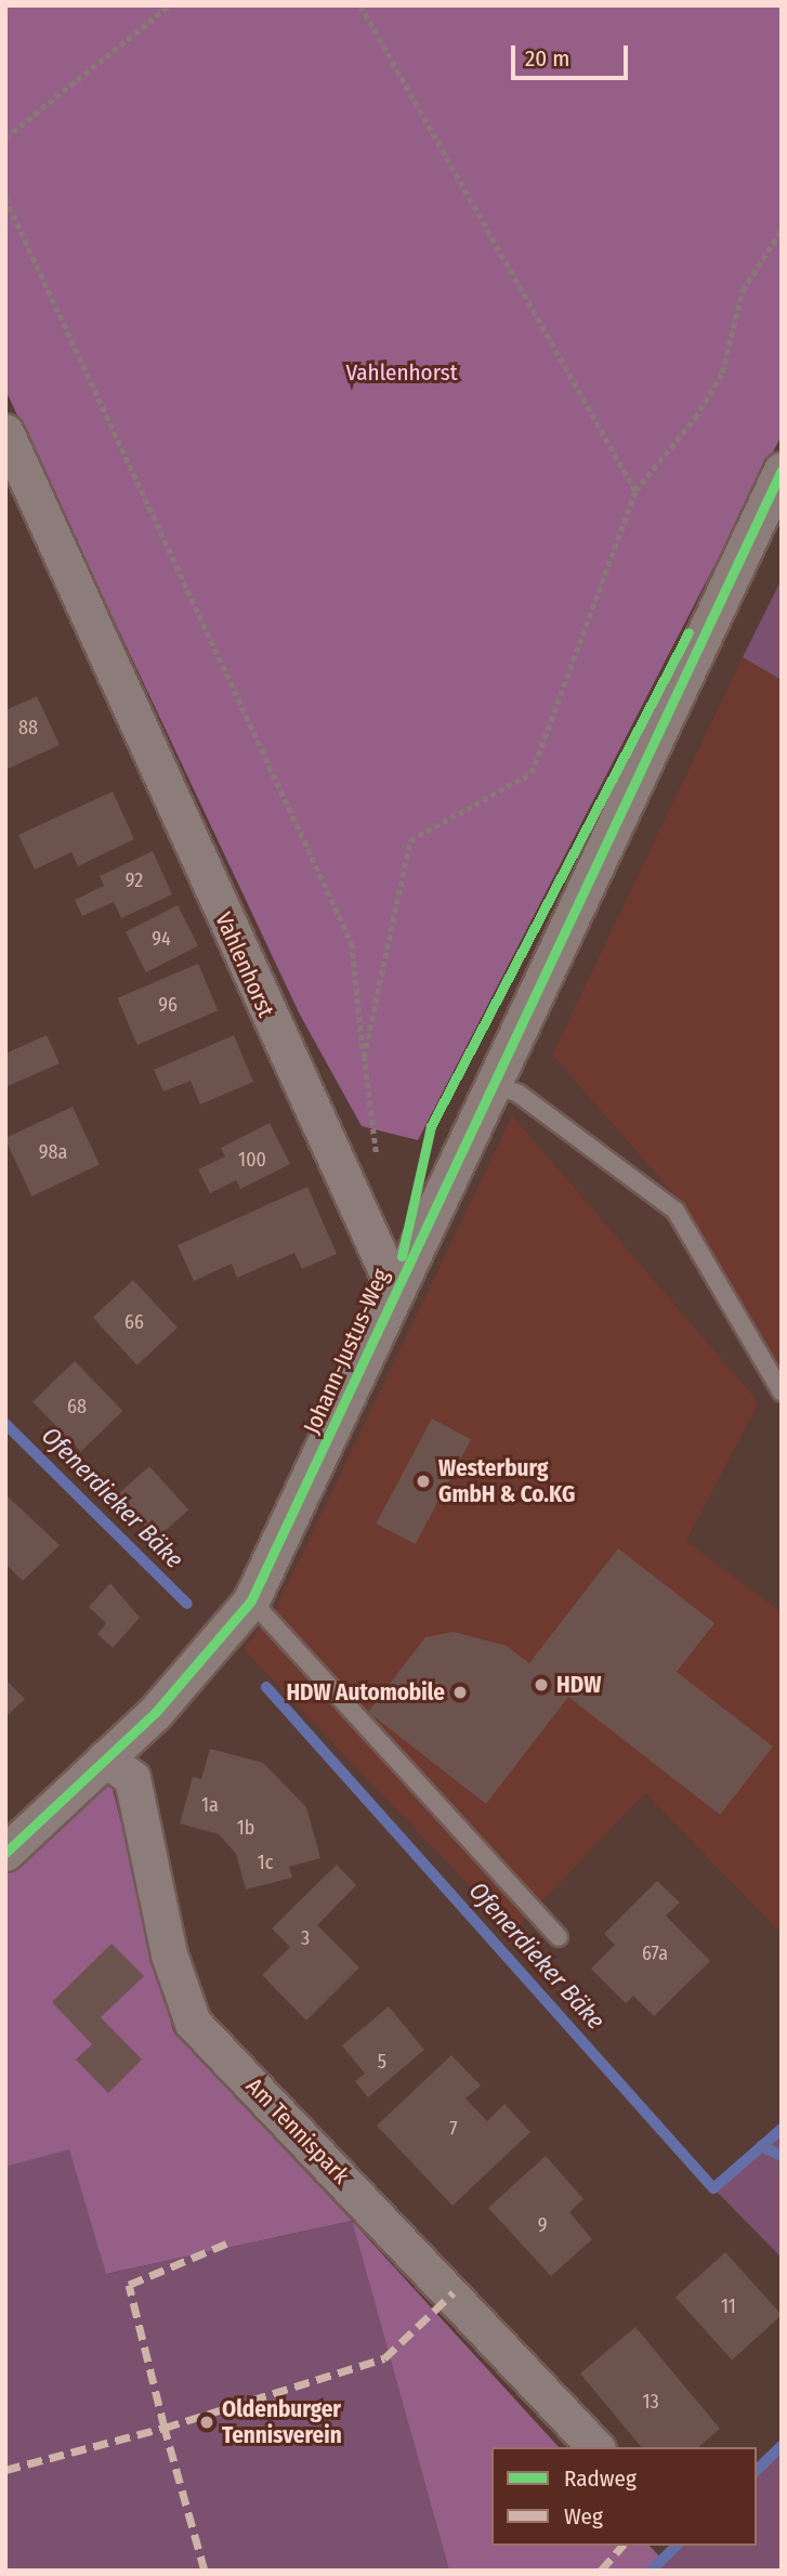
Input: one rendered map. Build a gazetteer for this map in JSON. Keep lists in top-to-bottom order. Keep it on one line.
{"streets":{"street":["Vahlenhorst","Johann-Justus-Weg","Am Tennispark"]},"crossings":[["Vahlenhorst","Johann-Justus-Weg"],["Johann-Justus-Weg","Am Tennispark"]],"water":["Ofenerdieker Bäke"],"parks":["Vahlenhorst"],"places":["Westerburg GmbH & Co.KG","HDW","HDW Automobile","Oldenburger Tennisverein"],"house_numbers":["88","92","94","96","98a","100","66","68","1a","1b","1c","3","67a","5","7","9","11","13"],"legend":["Radweg","Weg"],"scale_bar":"20 m"}
